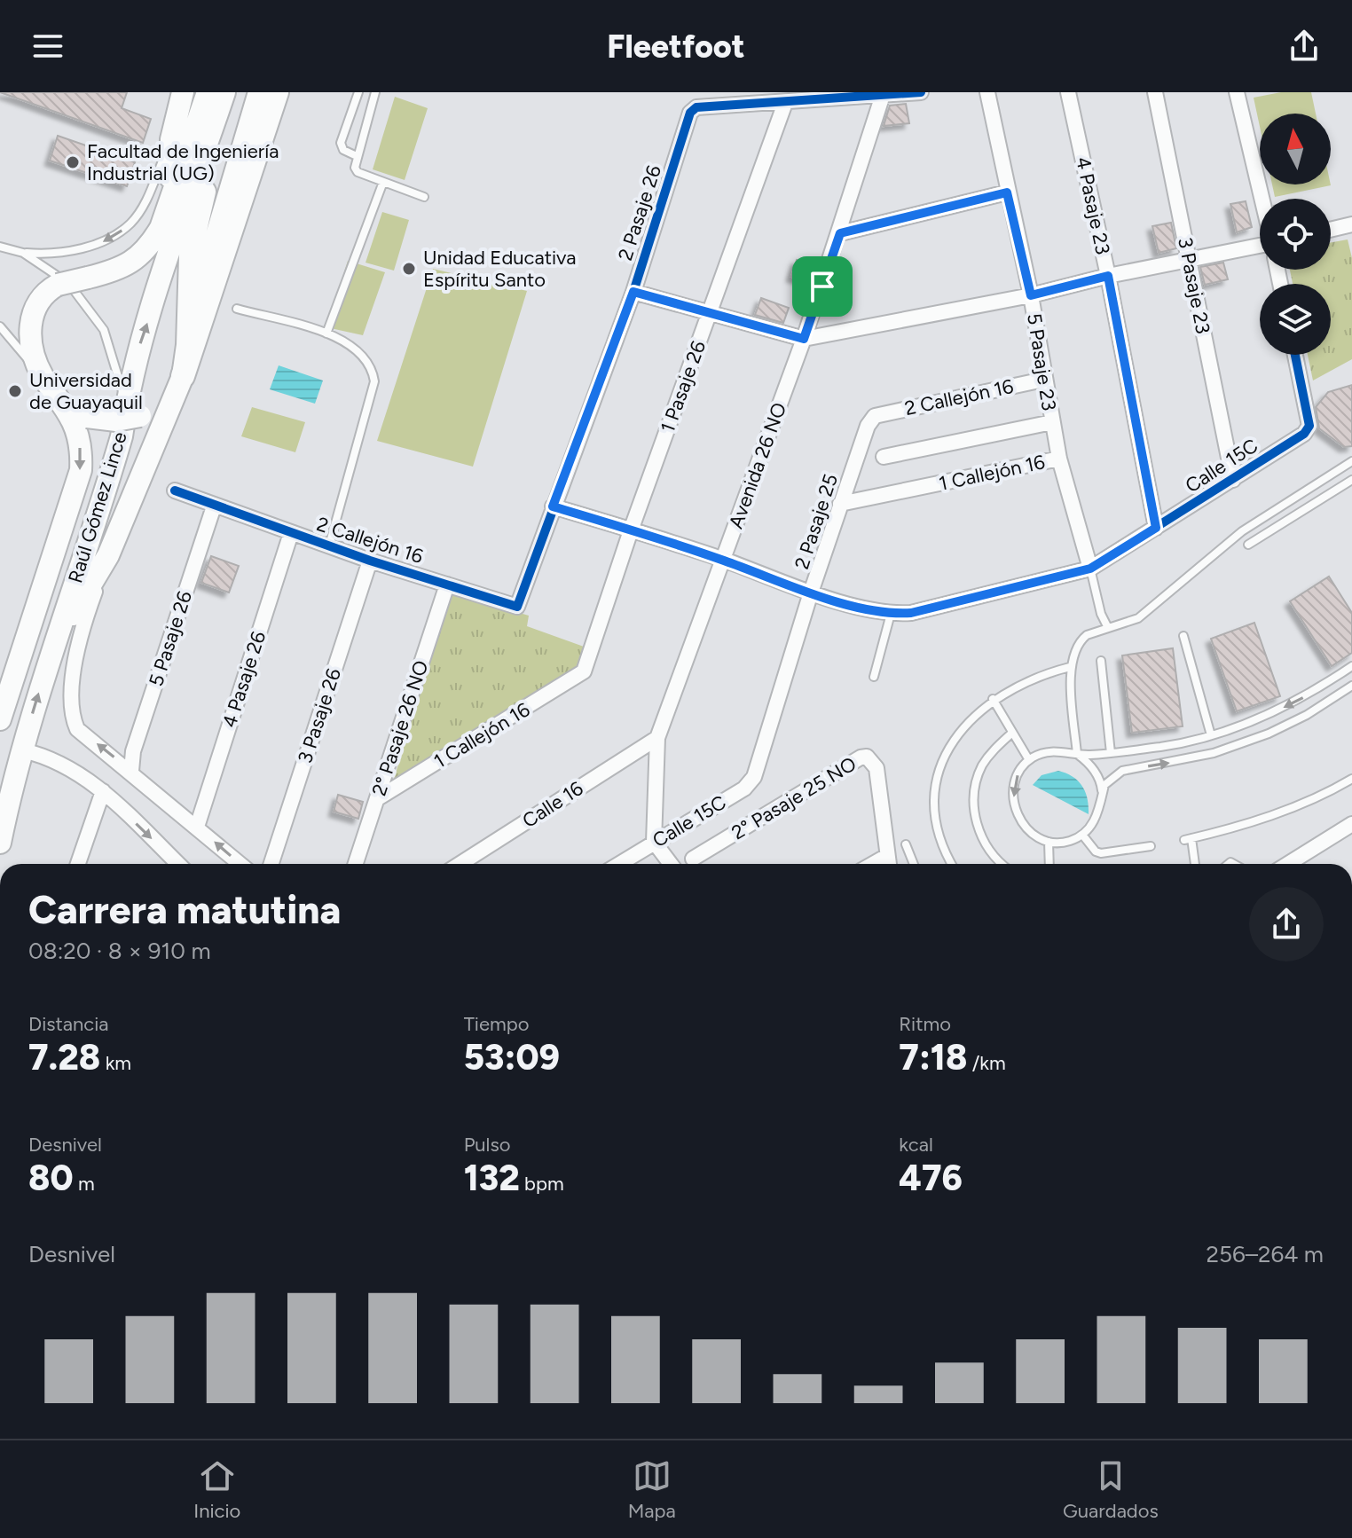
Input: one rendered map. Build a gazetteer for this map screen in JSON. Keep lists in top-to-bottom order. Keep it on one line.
{"streets":{"main road":["Raúl Gómez Lince"],"street":["4 Pasaje 23","2 Pasaje 26","3 Pasaje 23","5 Pasaje 23","1 Pasaje 26","2 Callejón 16","Avenida 26 NO","Calle 15C","1 Callejón 16","2 Pasaje 25","5 Pasaje 26","4 Pasaje 26","3 Pasaje 26","2° Pasaje 26 NO","2° Pasaje 25 NO","Calle 16"]},"crossings":[["4 Pasaje 23","Calle 15C"],["2 Pasaje 26","1 Pasaje 26"],["2 Pasaje 26","2 Callejón 16"],["3 Pasaje 23","Calle 15C"],["5 Pasaje 23","2 Callejón 16"],["5 Pasaje 23","Calle 15C"],["5 Pasaje 23","1 Callejón 16"],["1 Pasaje 26","1 Callejón 16"],["2 Callejón 16","2 Pasaje 25"],["2 Callejón 16","5 Pasaje 26"],["2 Callejón 16","4 Pasaje 26"],["2 Callejón 16","3 Pasaje 26"],["2 Callejón 16","2° Pasaje 26 NO"],["Avenida 26 NO","Calle 15C"],["Avenida 26 NO","Calle 16"],["Calle 15C","2 Pasaje 25"],["1 Callejón 16","2 Pasaje 25"],["1 Callejón 16","2° Pasaje 26 NO"]],"places":["Facultad de Ingeniería Industrial (UG)","Unidad Educativa Espíritu Santo","Universidad de Guayaquil"],"north":"top","page":{"header":"Fleetfoot","heading":["Carrera matutina","08:20 · 8 × 910 m"],"stats":[["Distancia","7.28 km"],["Tiempo","53:09"],["Ritmo","7:18 /km"],["Desnivel","80 m"],["Pulso","132 bpm"],["kcal","476"]],"chart":["Desnivel","256–264 m"],"tabs":["Inicio","Mapa","Guardados"]}}
